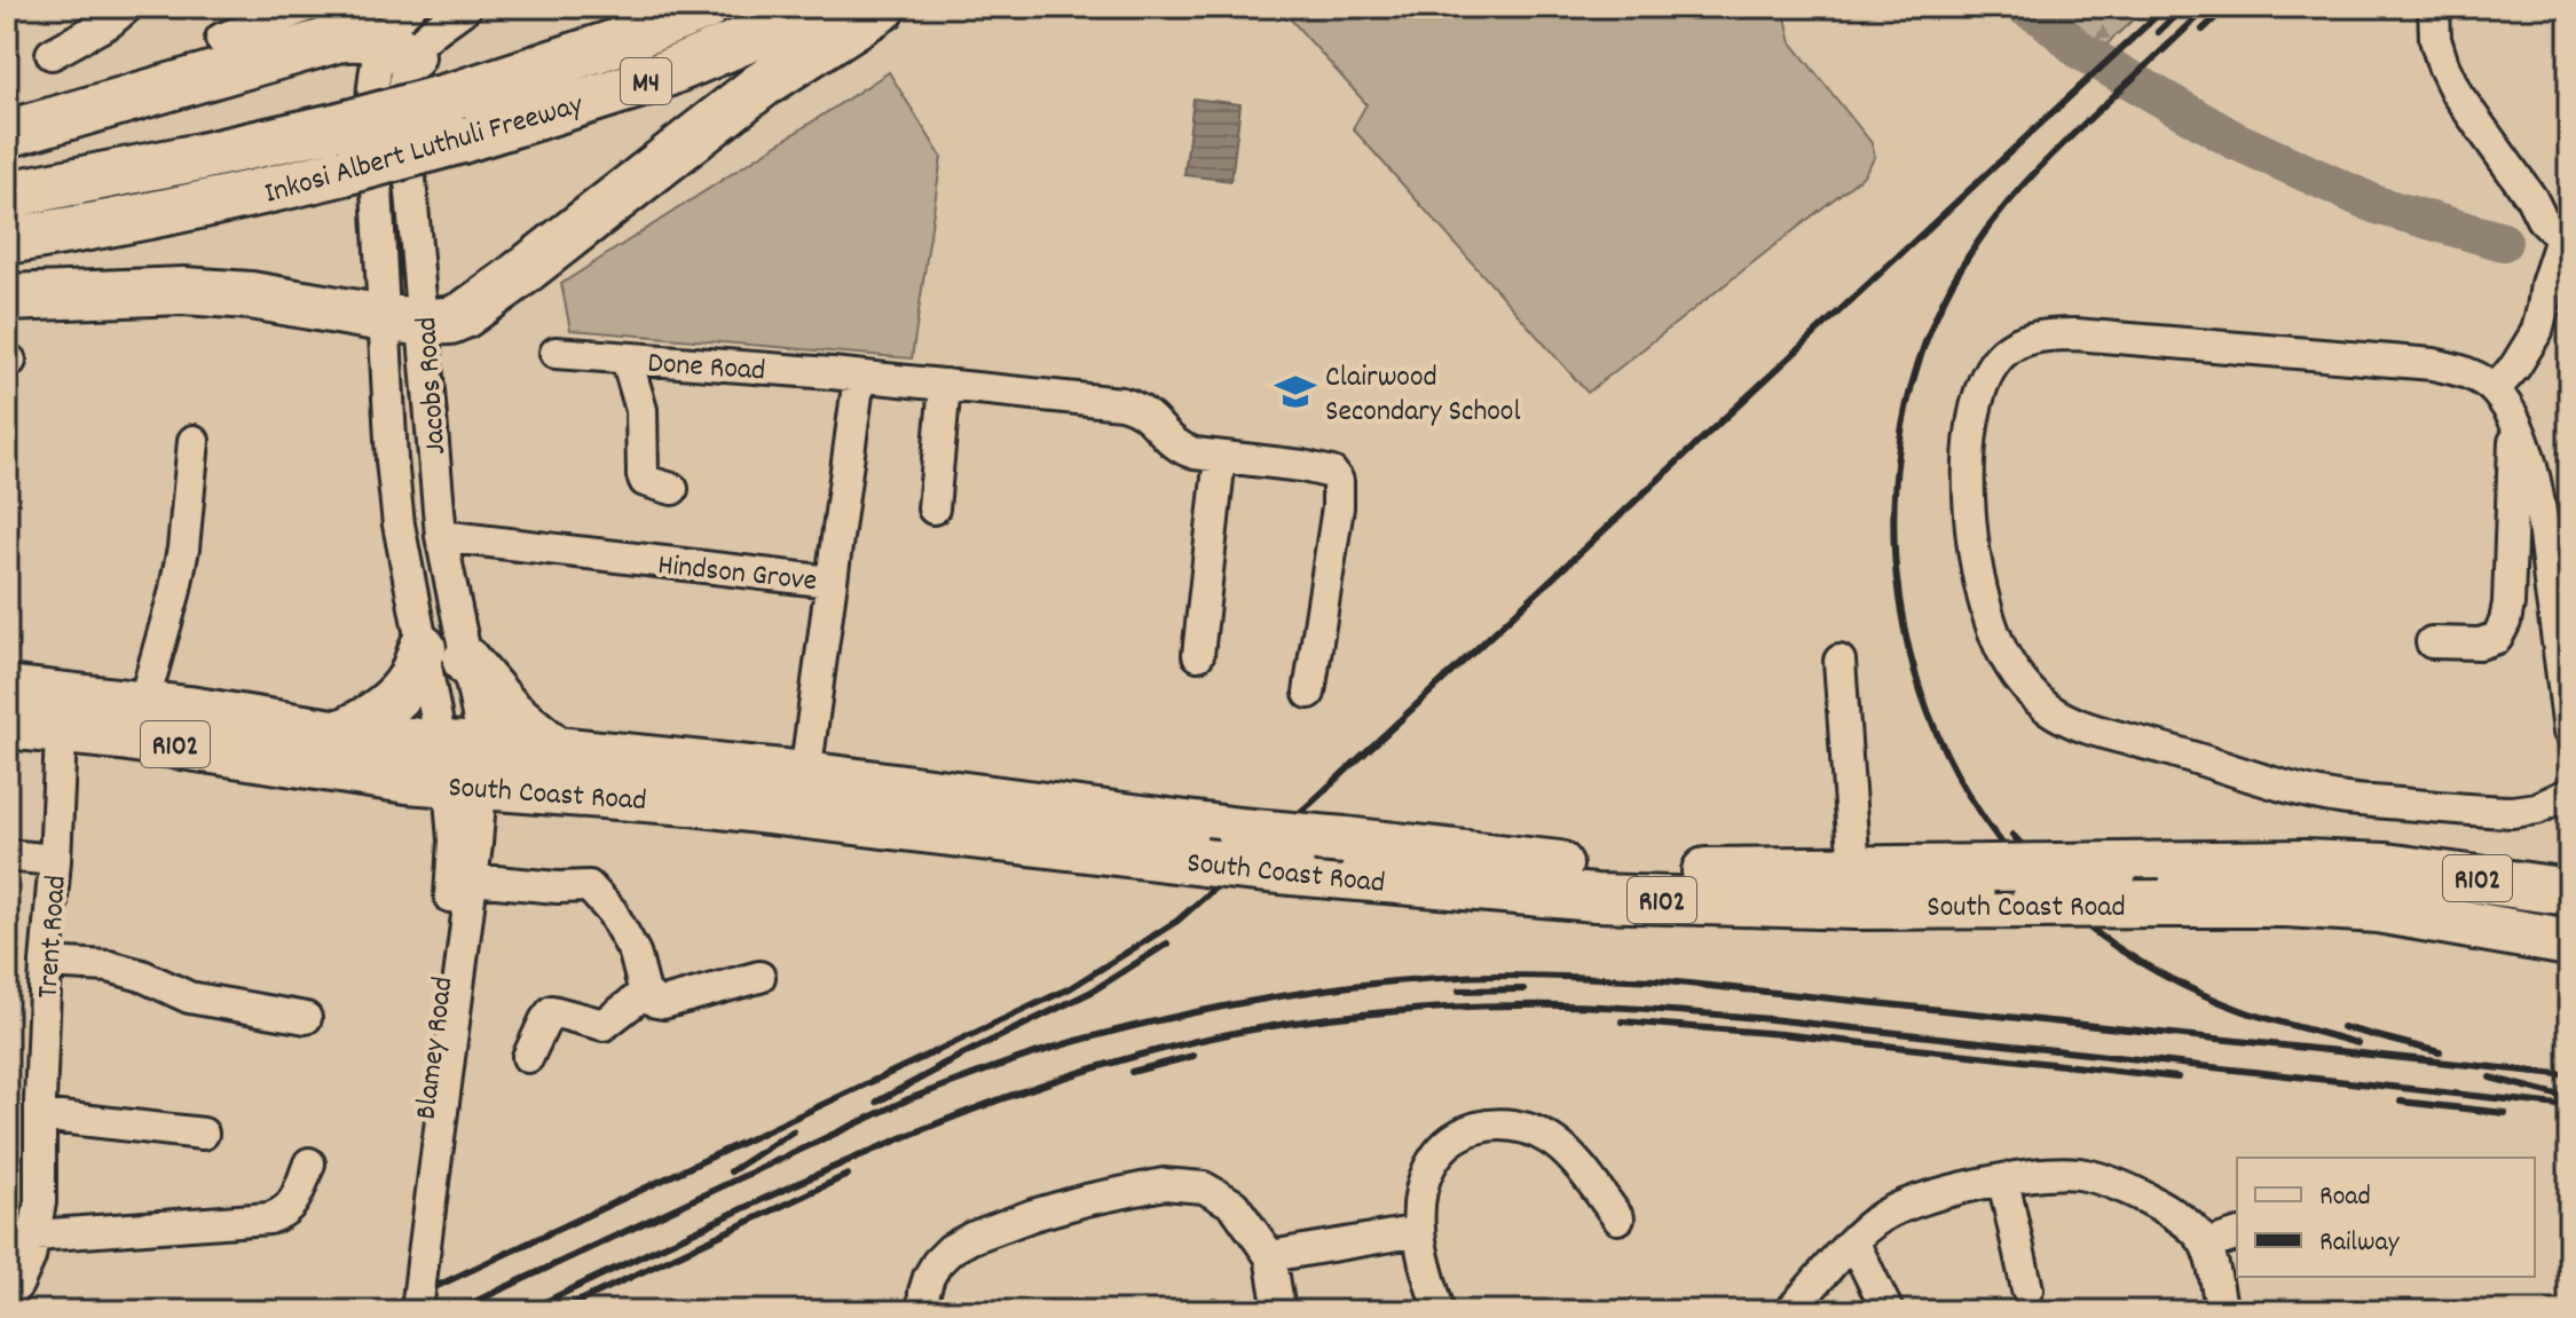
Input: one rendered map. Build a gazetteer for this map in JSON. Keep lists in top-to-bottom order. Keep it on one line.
{"streets":{"highway":["M4","Inkosi Albert Luthuli Freeway","R102","South Coast Road"],"street":["Done Road","Jacobs Road","Hindson Grove","Trent Road","Blamey Road"]},"crossings":[["Done Road","Hindson Grove"],["Jacobs Road","Hindson Grove"],["Jacobs Road","South Coast Road"],["Jacobs Road","Blamey Road"],["South Coast Road","Trent Road"],["South Coast Road","Blamey Road"]],"places":{"school or university":["Clairwood Secondary School"]},"legend":["Road","Railway"]}
